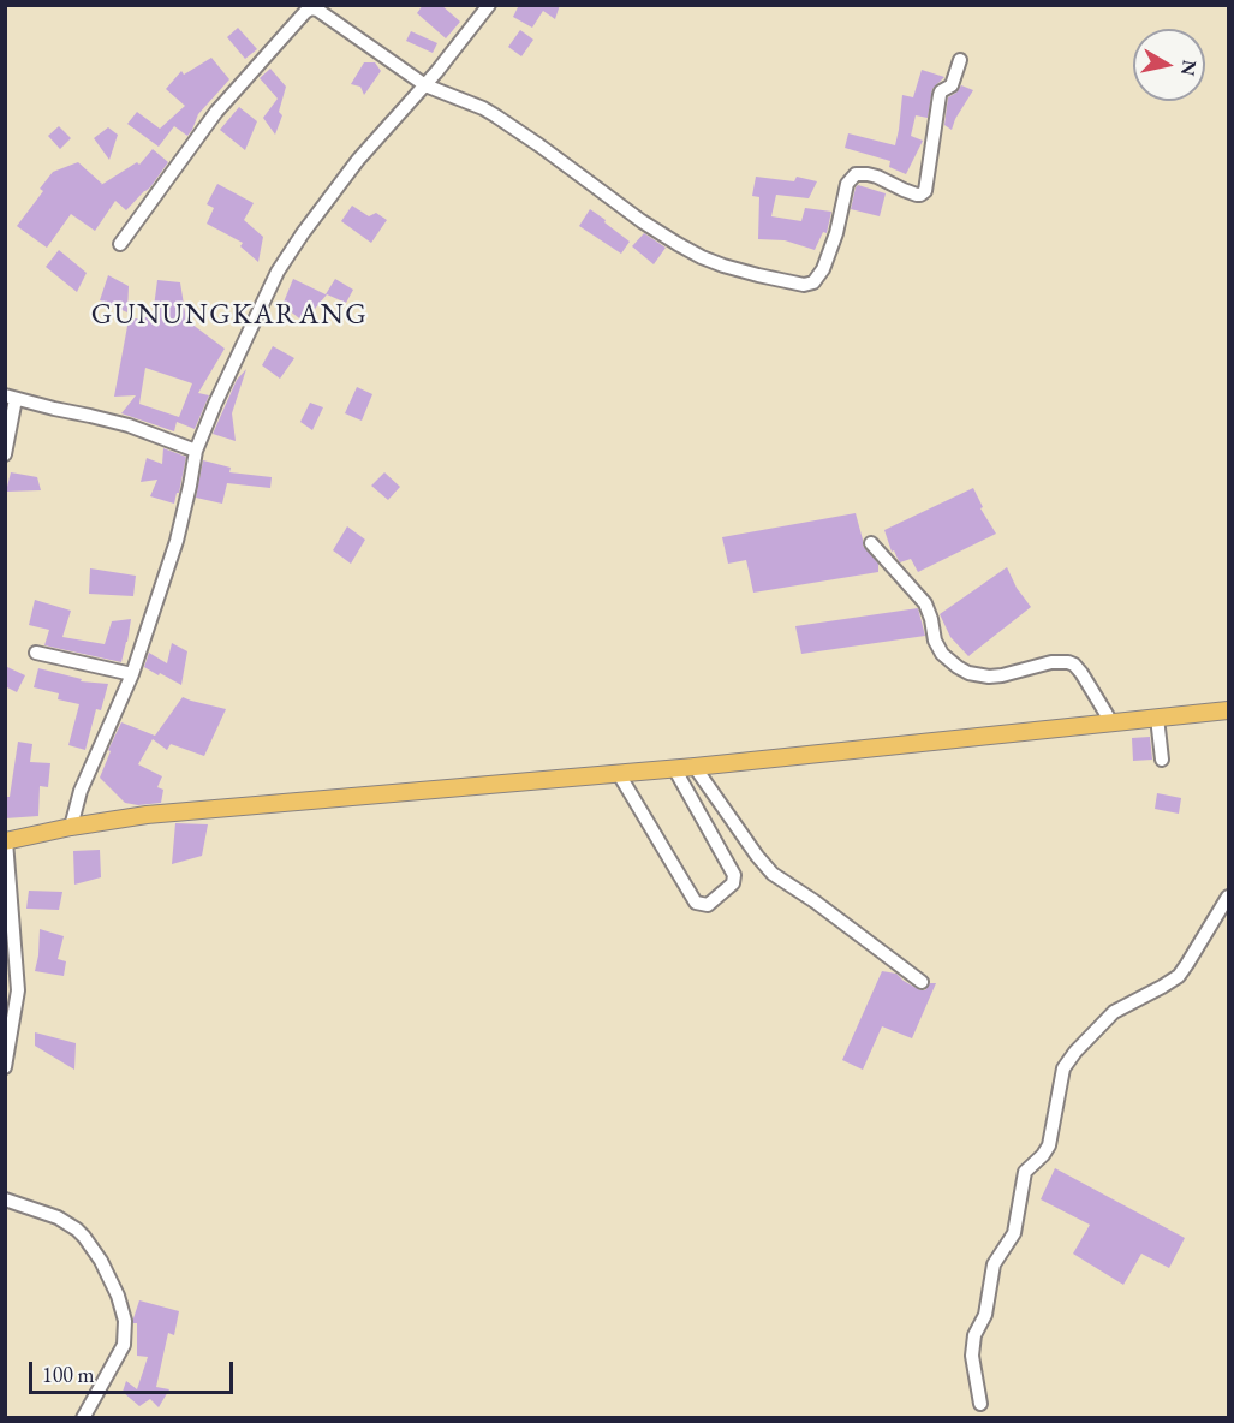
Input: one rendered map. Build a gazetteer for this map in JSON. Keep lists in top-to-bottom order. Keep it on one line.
{"districts":["GUNUNGKARANG"],"scale_bar":"100 m","north":"right"}
